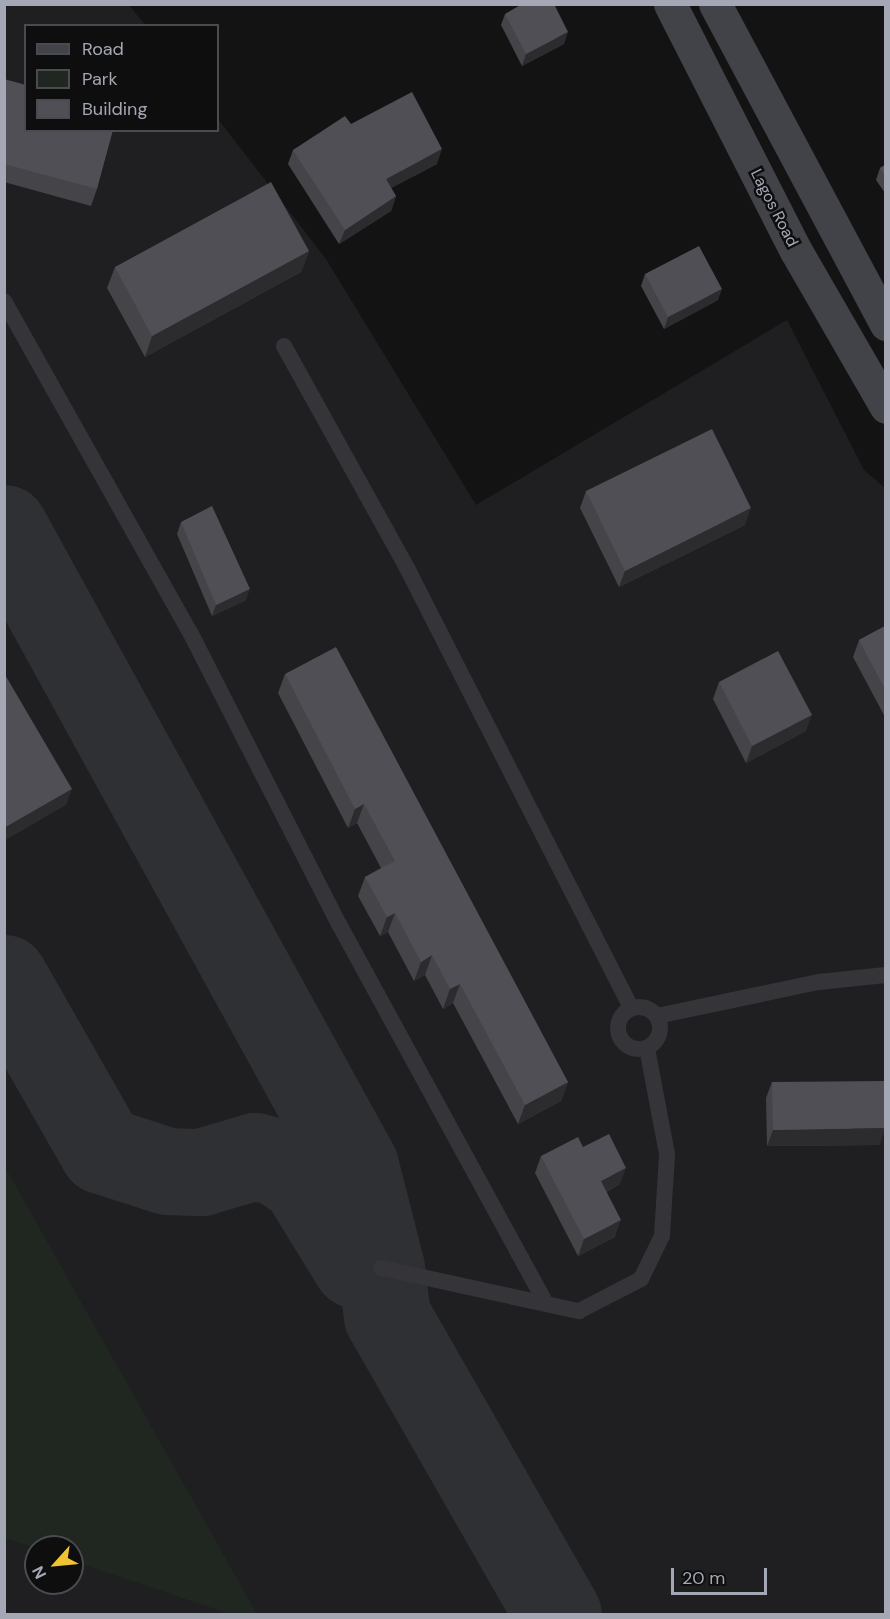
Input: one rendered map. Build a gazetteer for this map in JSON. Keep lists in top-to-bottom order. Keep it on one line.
{"streets":{"main road":["Lagos Road"]},"legend":["Road","Park","Building"],"scale_bar":"20 m","north":"bottom left"}
